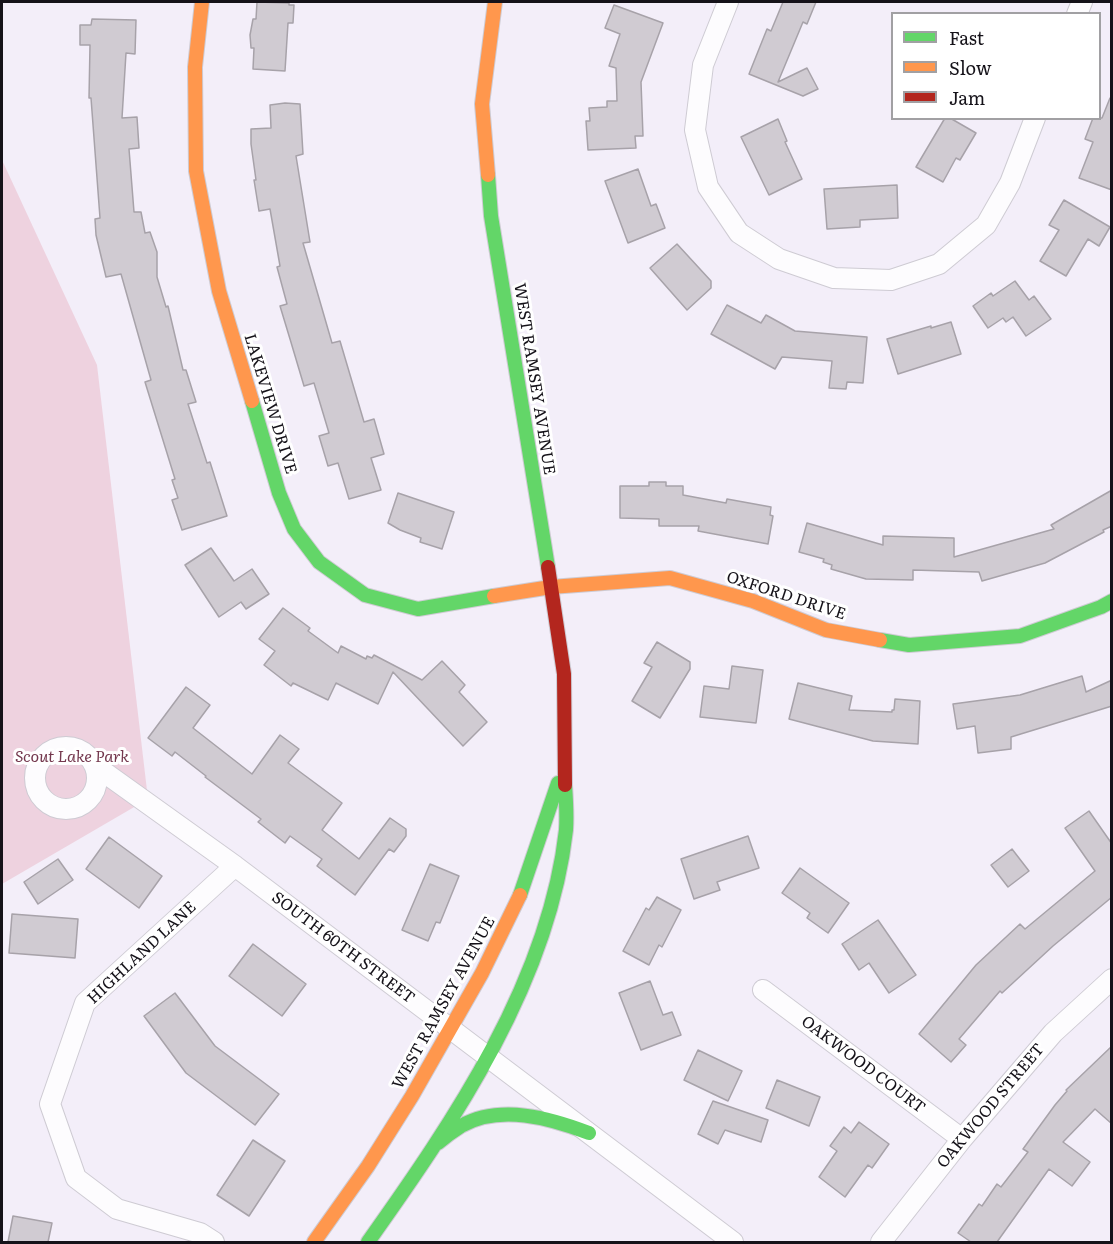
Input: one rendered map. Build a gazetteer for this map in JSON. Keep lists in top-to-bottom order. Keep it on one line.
{"streets":{"street":["WEST RAMSEY AVENUE","LAKEVIEW DRIVE","OXFORD DRIVE","SOUTH 60TH STREET","HIGHLAND LANE","OAKWOOD COURT","OAKWOOD STREET"]},"crossings":[["WEST RAMSEY AVENUE","LAKEVIEW DRIVE"],["WEST RAMSEY AVENUE","OXFORD DRIVE"],["WEST RAMSEY AVENUE","SOUTH 60TH STREET"],["LAKEVIEW DRIVE","OXFORD DRIVE"],["SOUTH 60TH STREET","HIGHLAND LANE"],["OAKWOOD COURT","OAKWOOD STREET"]],"parks":["Scout Lake Park"],"legend":["Fast","Slow","Jam"]}
